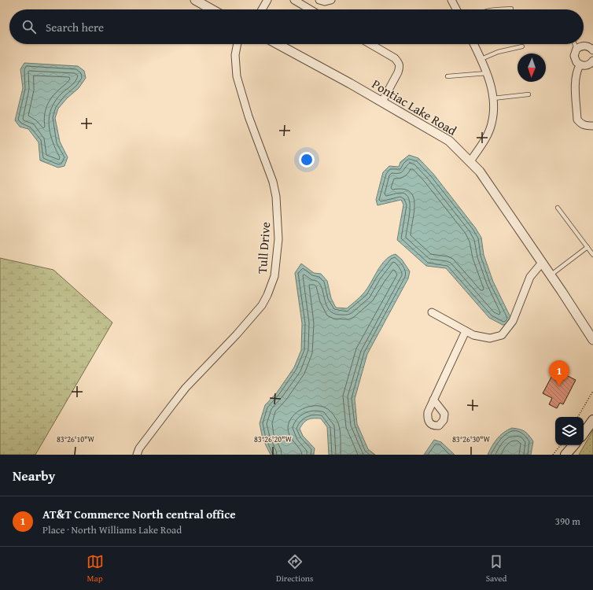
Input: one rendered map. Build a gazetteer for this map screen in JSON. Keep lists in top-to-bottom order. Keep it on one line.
{"streets":{"street":["Pontiac Lake Road","Tull Drive"]},"north":"bottom","page":{"search":"Search here","pins":"1","heading":"Nearby","list":[{"mark":"1","name":"AT&T Commerce North central office","note":"Place · North Williams Lake Road","value":"390 m"}],"nav":["Map","Directions","Saved"]},"coordinates":["83°26'10\"W","83°26'20\"W","83°26'30\"W"]}
